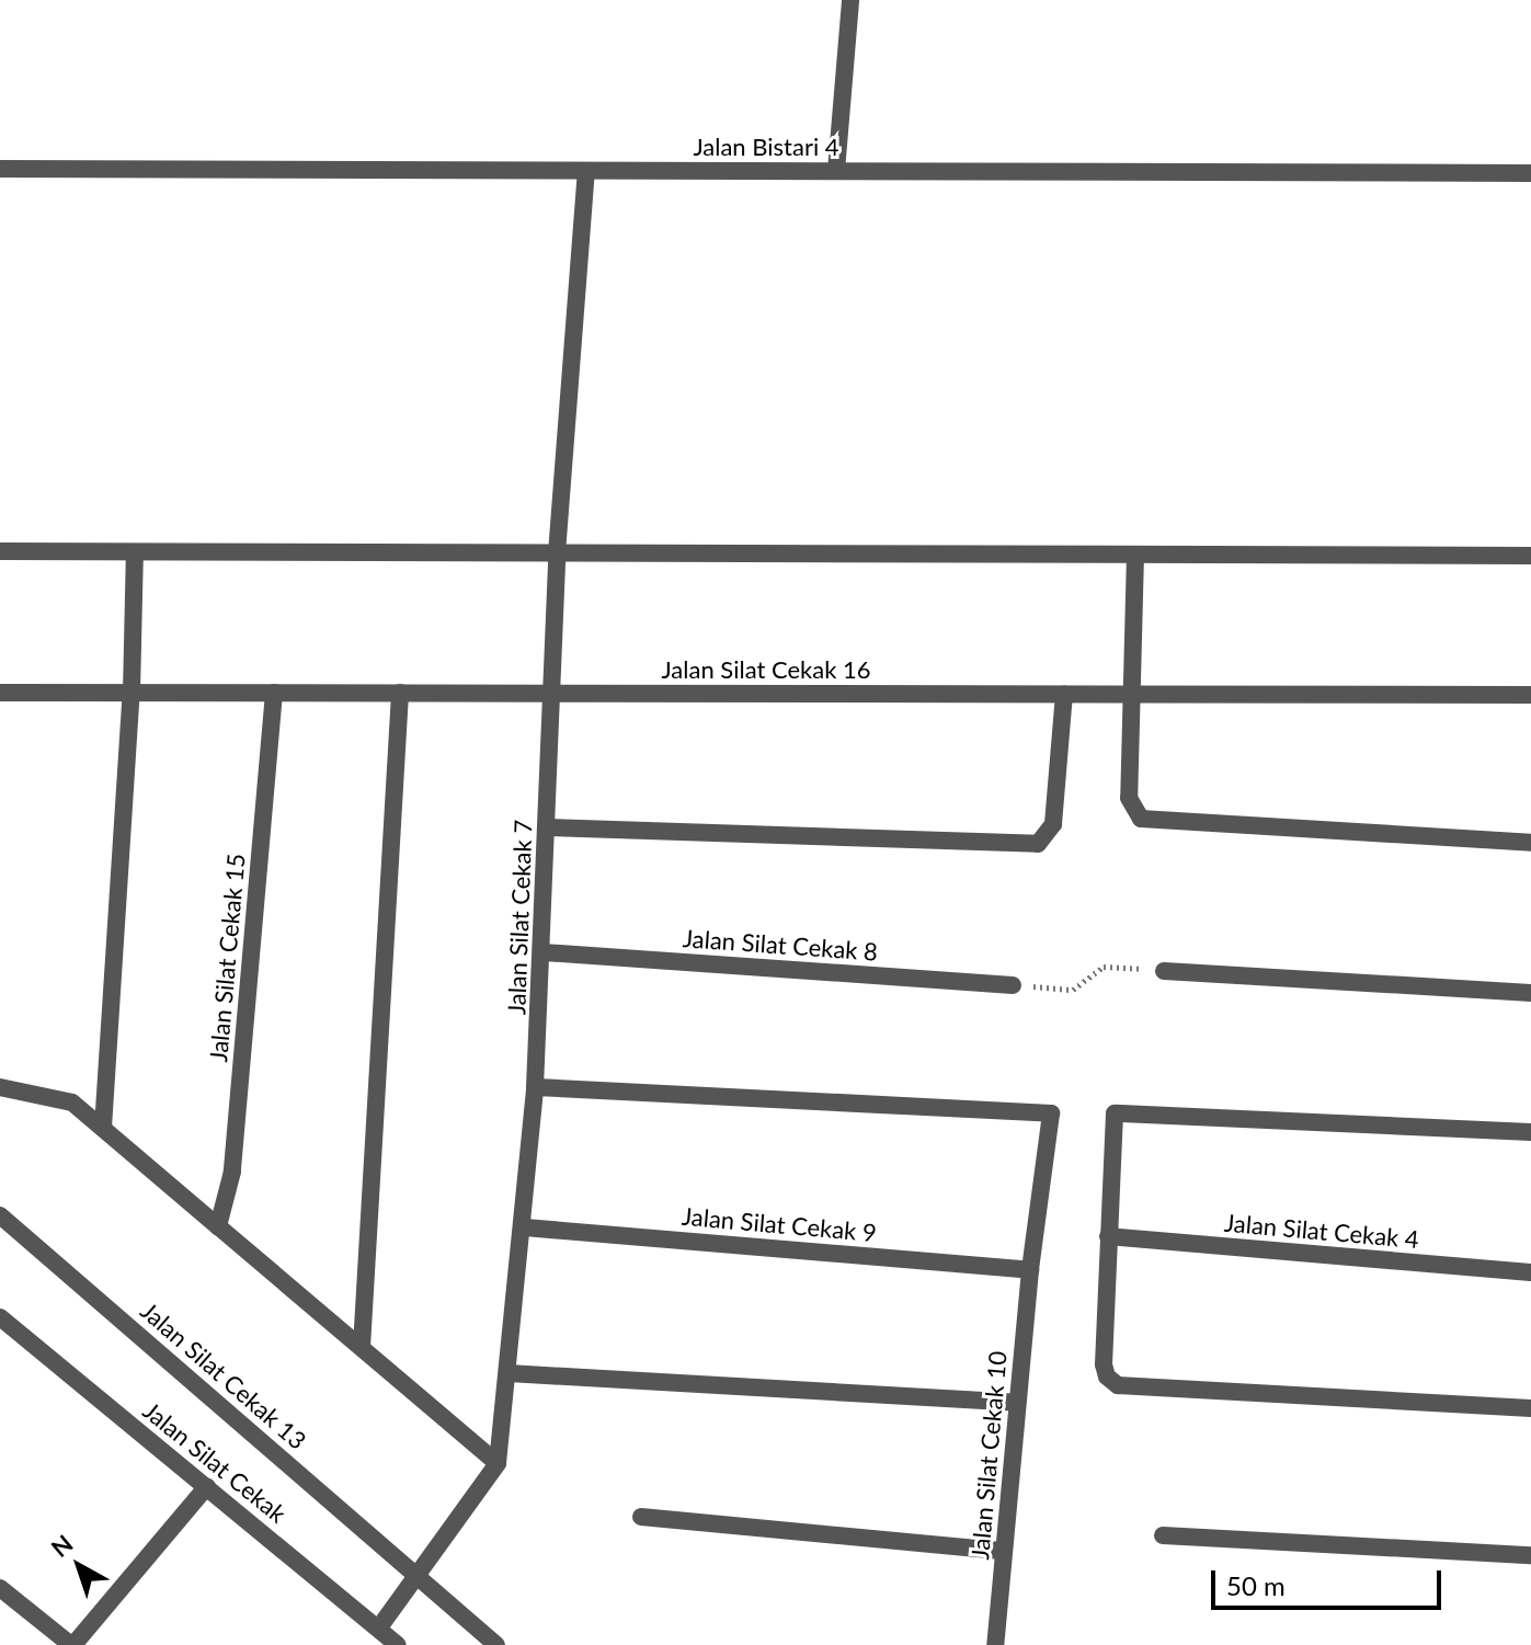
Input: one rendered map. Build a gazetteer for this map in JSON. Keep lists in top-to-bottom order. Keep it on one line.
{"streets":{"street":["Jalan Bistari 4","Jalan Silat Cekak 16","Jalan Silat Cekak 7","Jalan Silat Cekak 8","Jalan Silat Cekak 15","Jalan Silat Cekak 9","Jalan Silat Cekak 4","Jalan Silat Cekak 13","Jalan Silat Cekak 10","Jalan Silat Cekak"]},"crossings":[["Jalan Bistari 4","Jalan Silat Cekak 7"],["Jalan Silat Cekak 16","Jalan Silat Cekak 7"],["Jalan Silat Cekak 16","Jalan Silat Cekak 15"],["Jalan Silat Cekak 7","Jalan Silat Cekak 8"],["Jalan Silat Cekak 7","Jalan Silat Cekak 9"],["Jalan Silat Cekak 7","Jalan Silat Cekak 13"],["Jalan Silat Cekak 7","Jalan Silat Cekak 10"],["Jalan Silat Cekak 7","Jalan Silat Cekak"],["Jalan Silat Cekak 9","Jalan Silat Cekak 10"]],"scale_bar":"50 m","north":"top left"}
